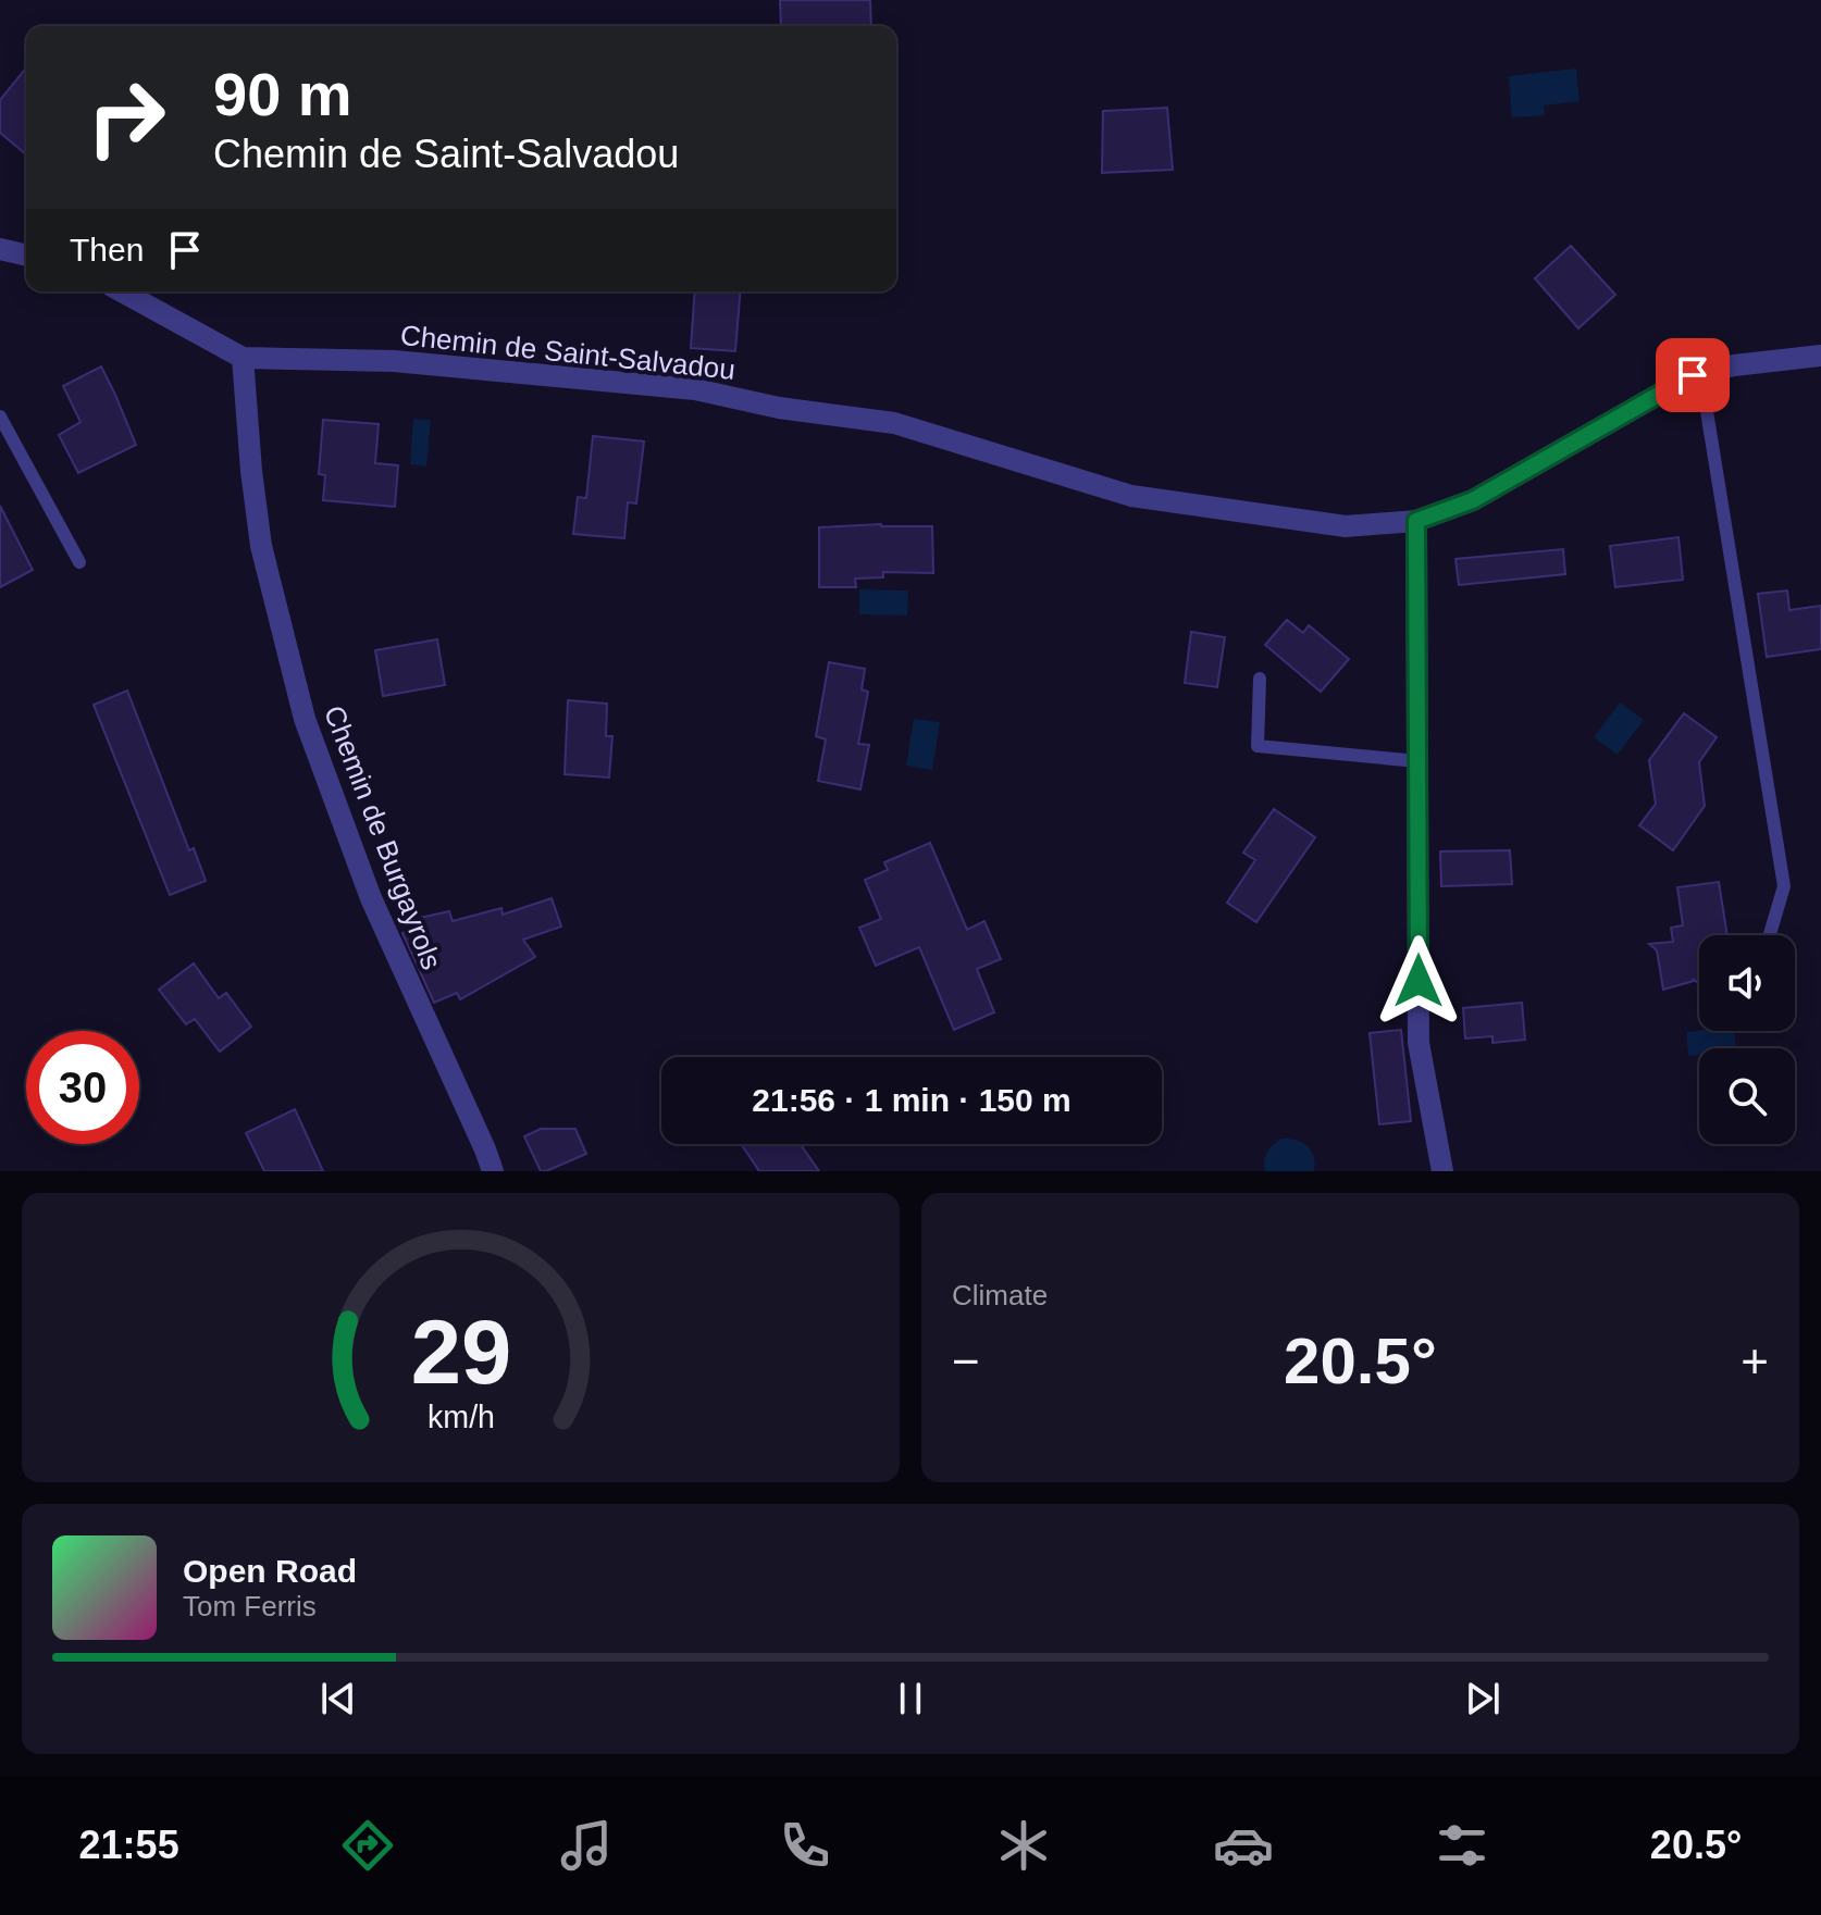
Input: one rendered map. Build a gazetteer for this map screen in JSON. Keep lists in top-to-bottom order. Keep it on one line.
{"streets":{"street":["Chemin de Saint-Salvadou","Chemin de Burgayrols"]},"crossings":[["Chemin de Saint-Salvadou","Chemin de Burgayrols"]],"page":{"turn":["90 m","Chemin de Saint-Salvadou"],"then":"Then","limit":"30","trip":"21:56 · 1 min · 150 m","tile":"Climate","heat":["−","20.5°","+"],"song":["Open Road","Tom Ferris"],"tabs":["21:55","20.5°"],"gauge":["29","km/h"]}}
